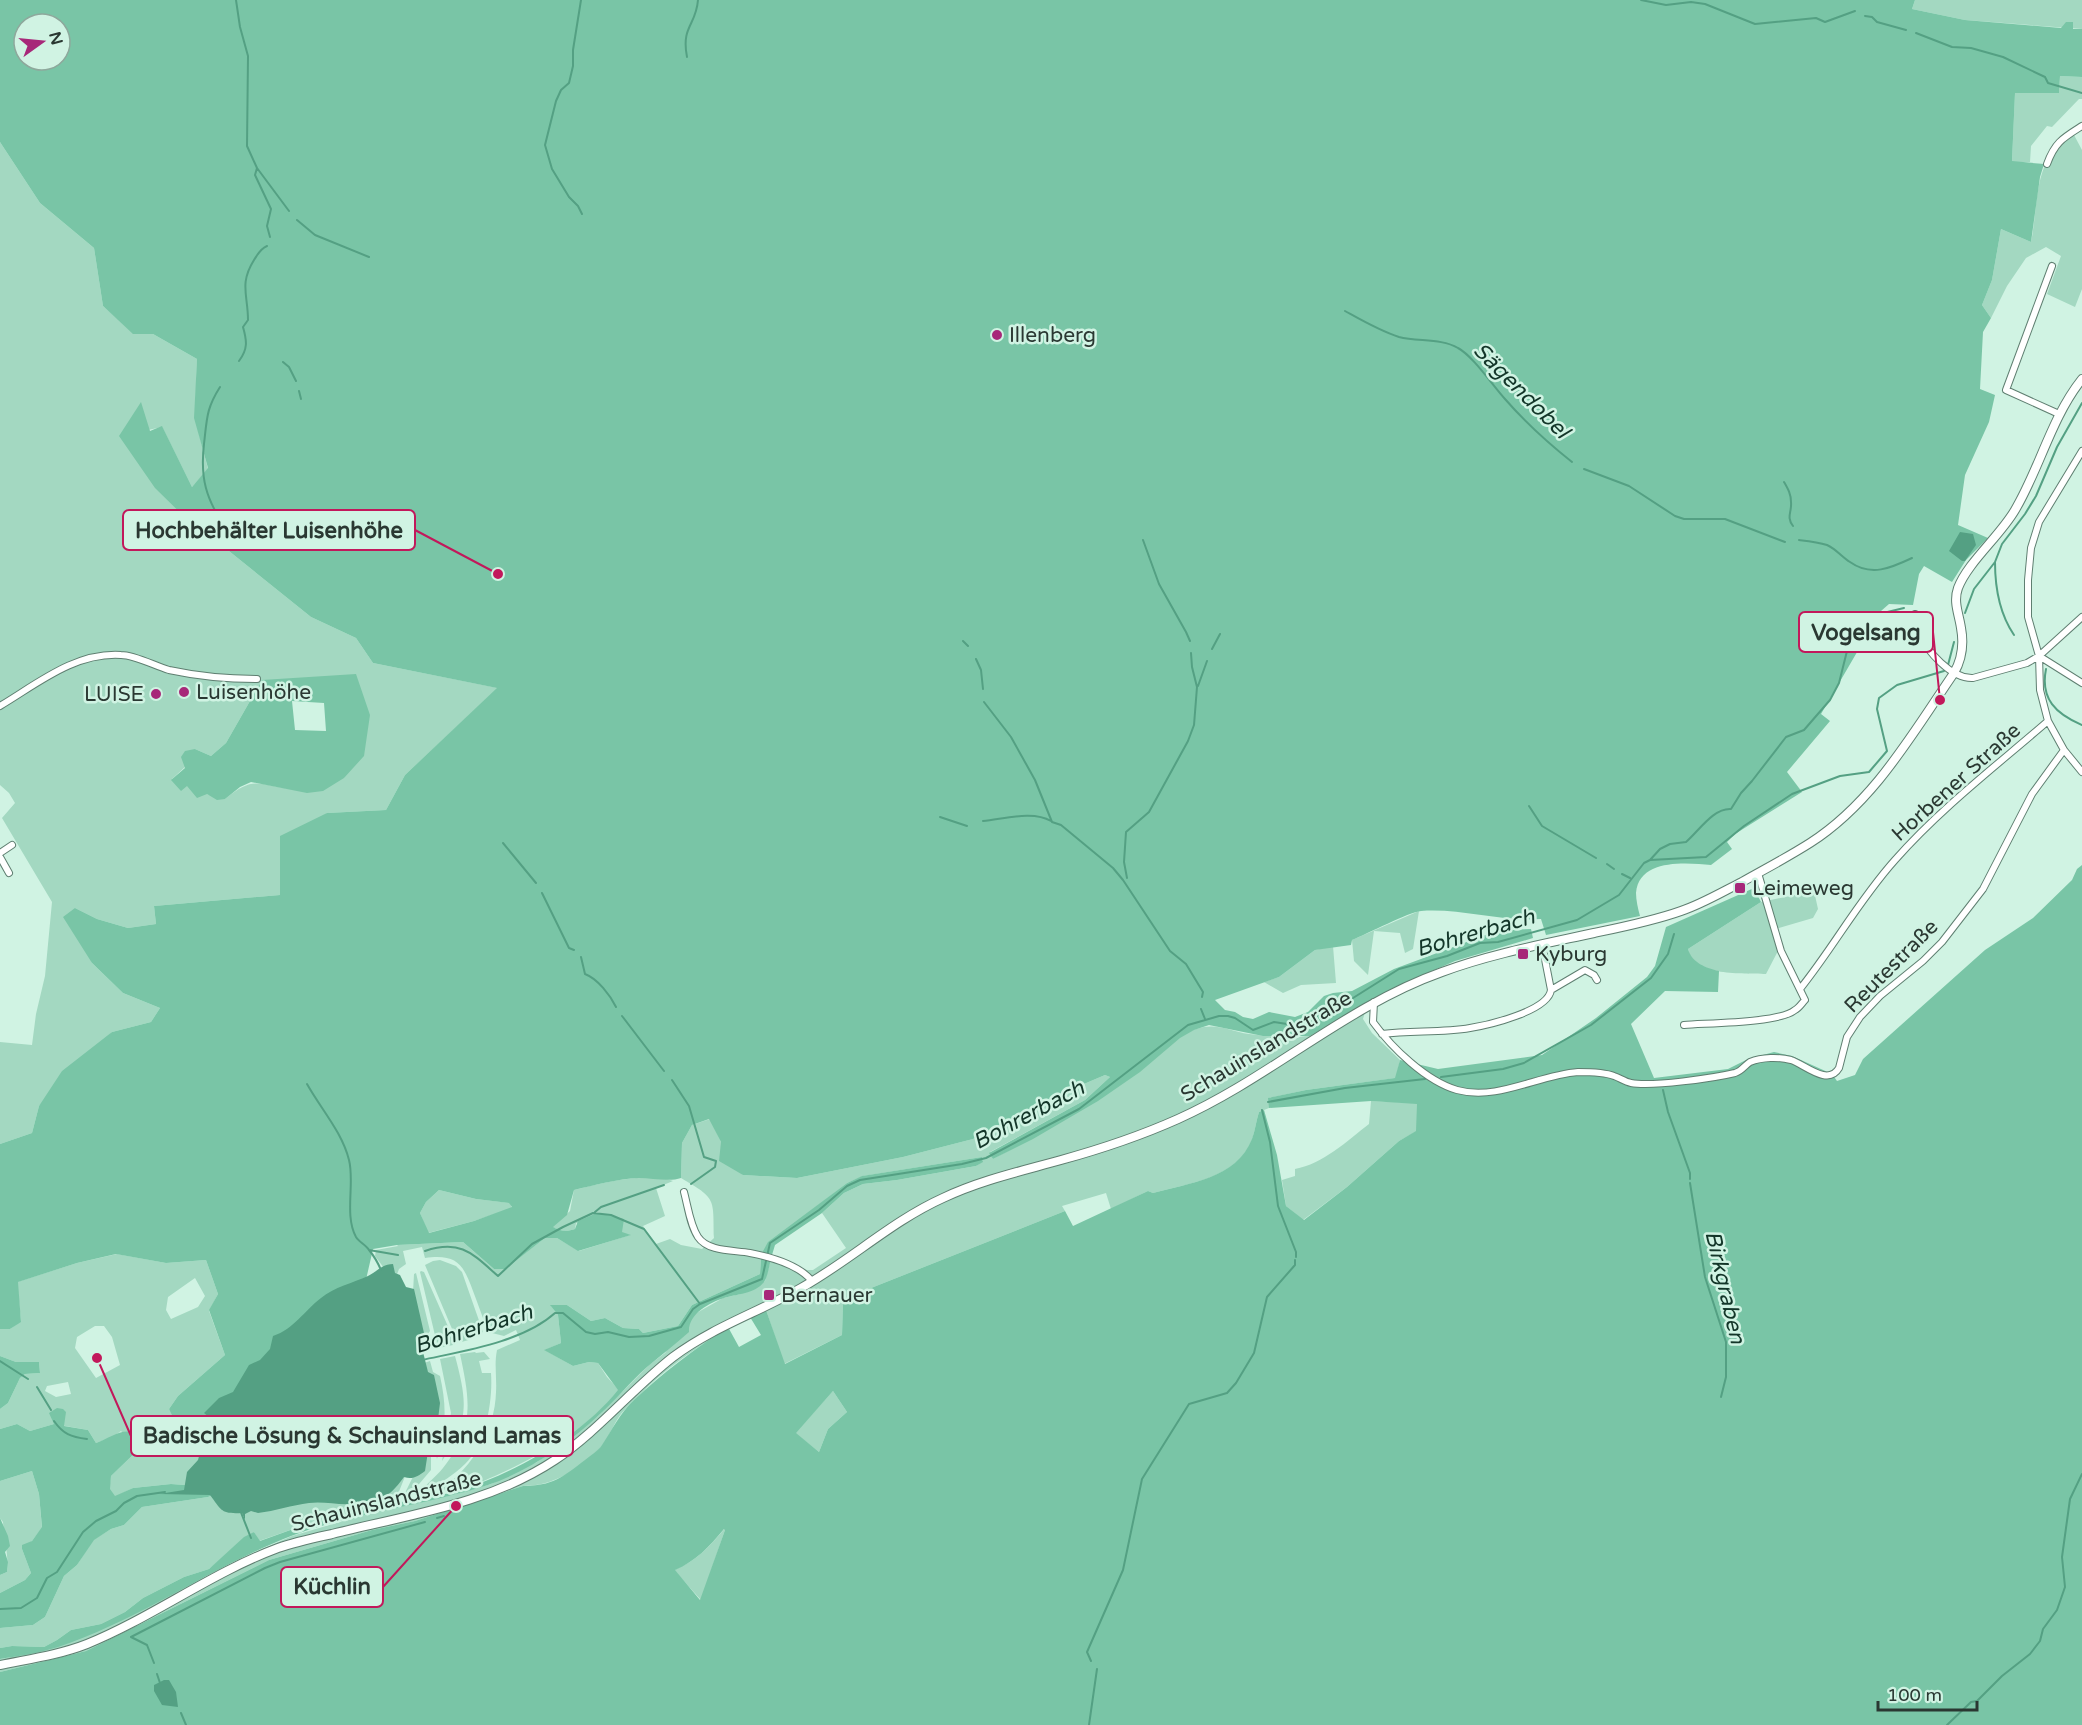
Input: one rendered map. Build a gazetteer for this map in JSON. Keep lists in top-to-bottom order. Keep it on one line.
{"streets":{"main road":["Schauinslandstraße"],"street":["Horbener Straße","Reutestraße"]},"crossings":[["Reutestraße","Schauinslandstraße"]],"water":["Sägendobel","Bohrerbach","Birkgraben"],"places":{"other":["Illenberg","Hochbehälter Luisenhöhe","Luisenhöhe","LUISE","Vogelsang","Badische Lösung & Schauinsland Lamas","Küchlin"],"transit":["Leimeweg","Kyburg","Bernauer"]},"scale_bar":"100 m","north":"right"}
